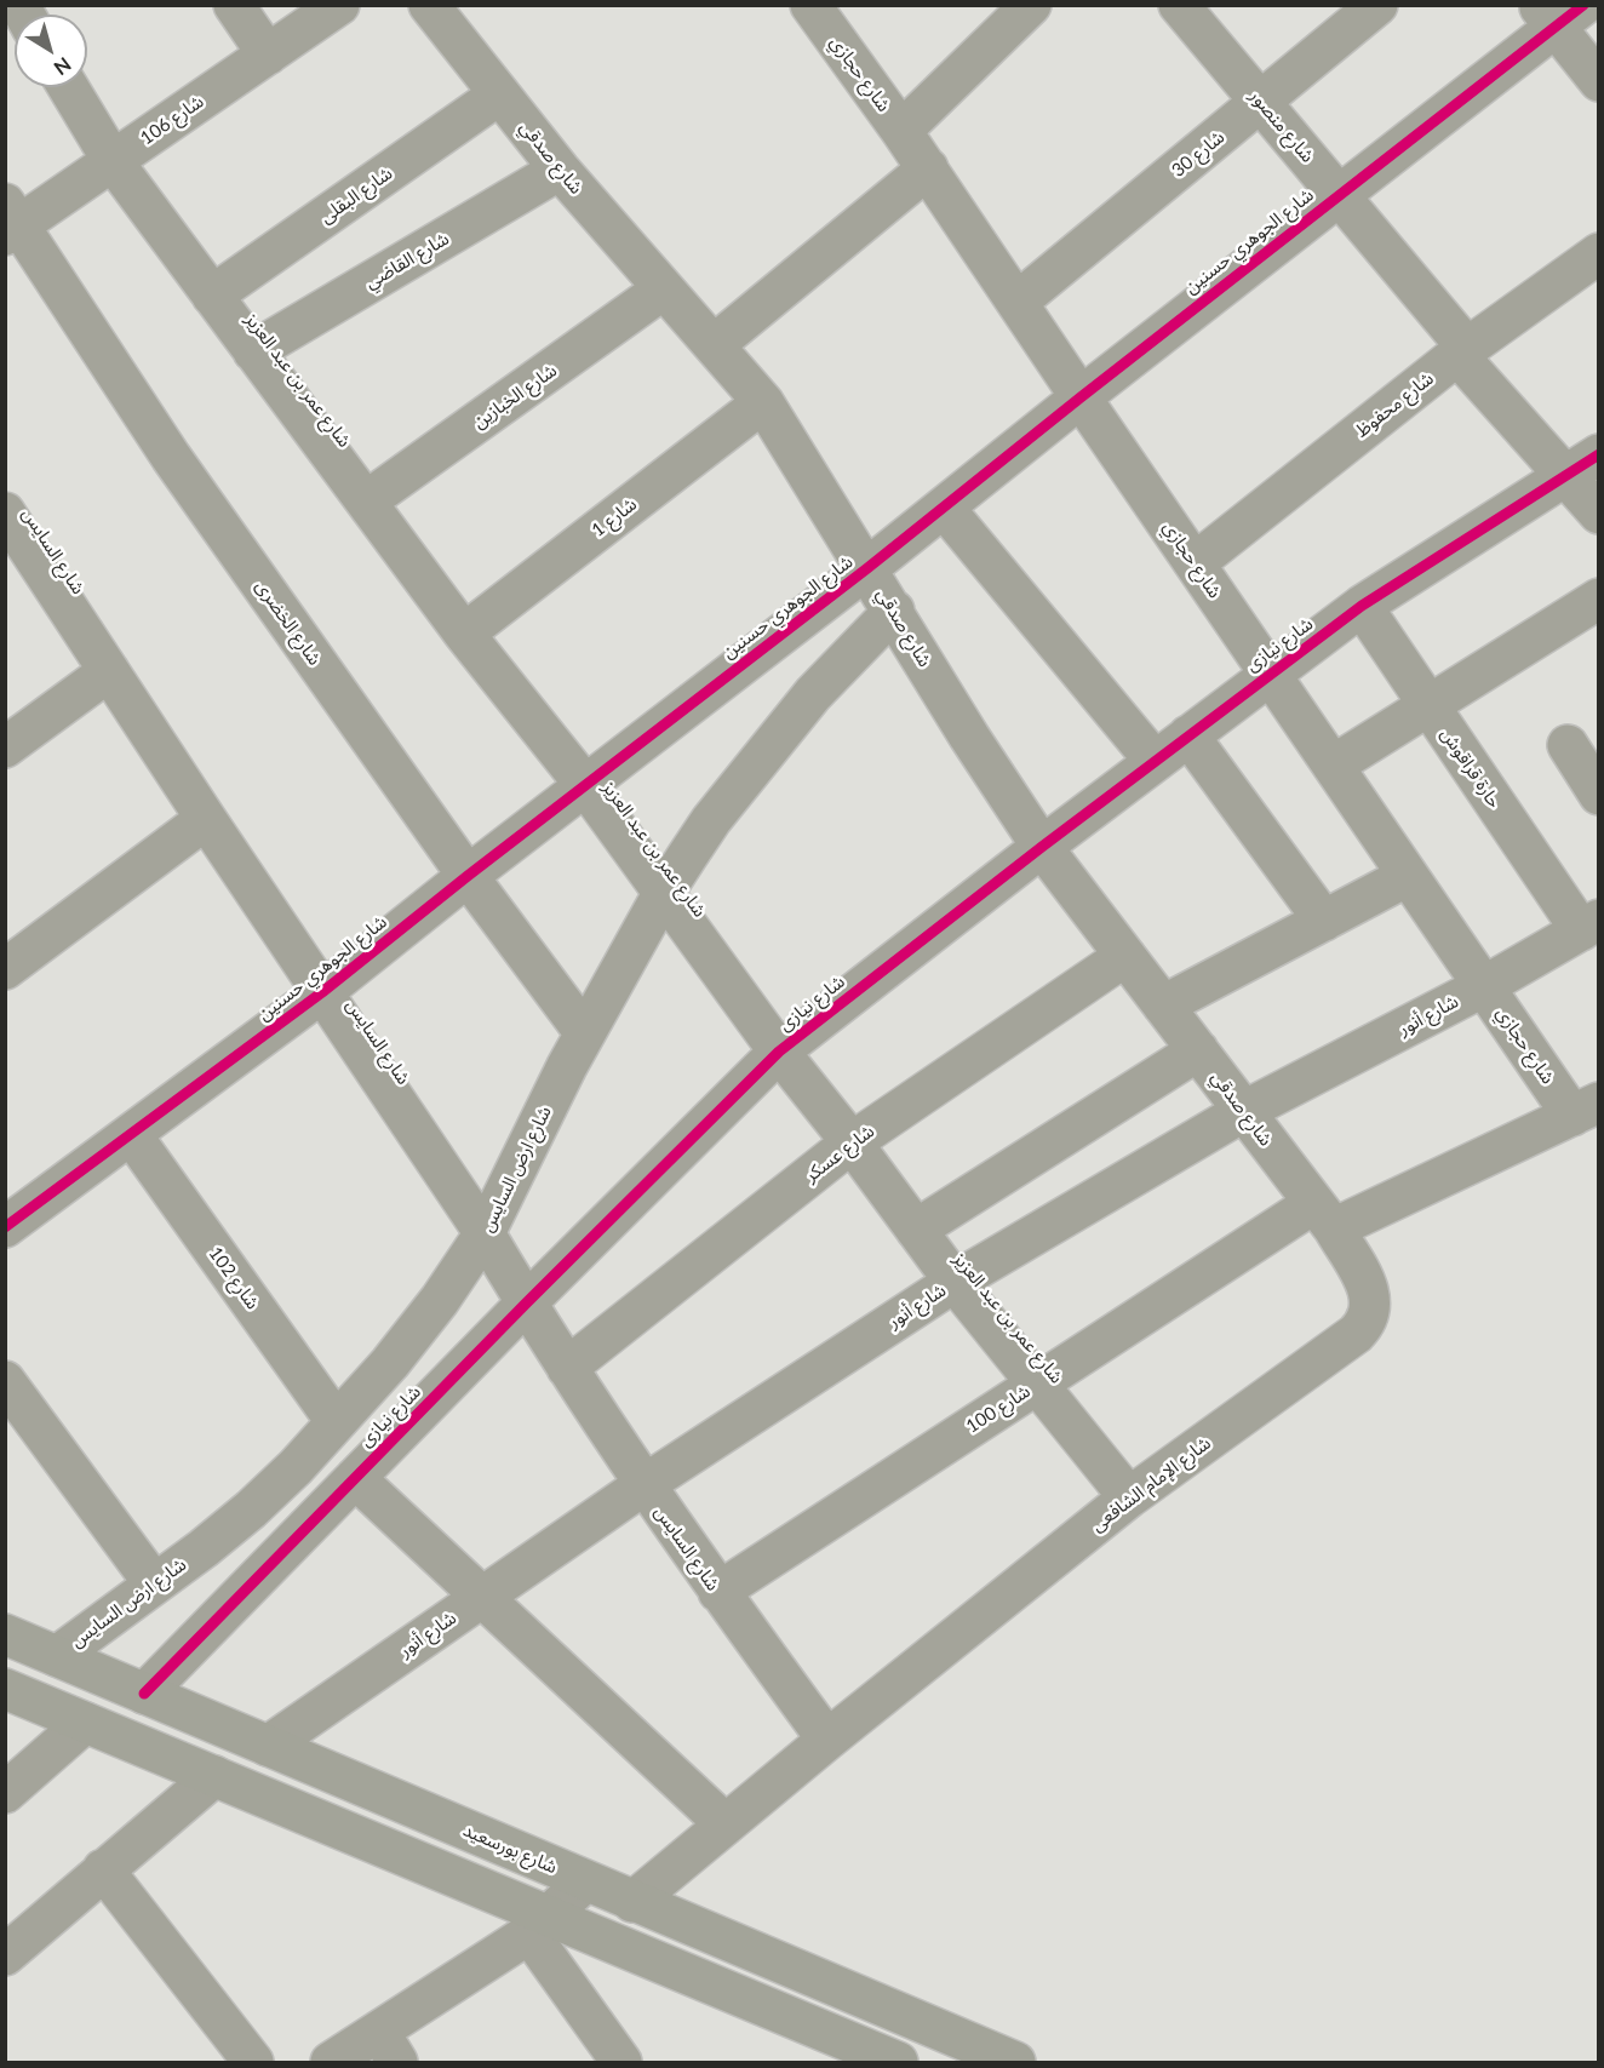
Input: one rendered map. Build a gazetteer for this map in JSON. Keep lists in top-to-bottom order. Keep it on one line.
{"streets":{"street":["شارع حجازي","شارع 106","شارع منصور","شارع 30","شارع صدقي","شارع البقلى","شارع الجوهري حسنين","شارع القاضي","شارع عمر بن عبد العزيز","شارع الخبازين","شارع محفوظ","شارع 1","شارع السايس","شارع الخضرى","شارع نيازى","حارة قراقوش","شارع أنور","شارع عسكر","شارع ارض السايس","شارع 102","شارع 100","شارع الإمام الشافعى","شارع بورسعيد"]},"crossings":[["شارع حجازي","شارع 30"],["شارع حجازي","شارع الجوهري حسنين"],["شارع حجازي","شارع محفوظ"],["شارع حجازي","شارع نيازى"],["شارع حجازي","شارع أنور"],["شارع 106","شارع عمر بن عبد العزيز"],["شارع 106","شارع الخضرى"],["شارع منصور","شارع 30"],["شارع منصور","شارع الجوهري حسنين"],["شارع منصور","شارع محفوظ"],["شارع منصور","شارع نيازى"],["شارع صدقي","شارع البقلى"],["شارع صدقي","شارع الجوهري حسنين"],["شارع صدقي","شارع القاضي"],["شارع صدقي","شارع الخبازين"],["شارع صدقي","شارع 1"],["شارع صدقي","شارع نيازى"],["شارع صدقي","شارع أنور"],["شارع صدقي","شارع عسكر"],["شارع صدقي","شارع ارض السايس"],["شارع صدقي","شارع 100"],["شارع صدقي","شارع الإمام الشافعى"],["شارع البقلى","شارع عمر بن عبد العزيز"],["شارع الجوهري حسنين","شارع عمر بن عبد العزيز"],["شارع الجوهري حسنين","شارع السايس"],["شارع الجوهري حسنين","شارع الخضرى"],["شارع الجوهري حسنين","شارع 102"],["شارع القاضي","شارع عمر بن عبد العزيز"],["شارع عمر بن عبد العزيز","شارع الخبازين"],["شارع عمر بن عبد العزيز","شارع 1"],["شارع عمر بن عبد العزيز","شارع نيازى"],["شارع عمر بن عبد العزيز","شارع أنور"],["شارع عمر بن عبد العزيز","شارع عسكر"],["شارع عمر بن عبد العزيز","شارع ارض السايس"],["شارع عمر بن عبد العزيز","شارع 100"],["شارع عمر بن عبد العزيز","شارع الإمام الشافعى"],["شارع السايس","شارع نيازى"],["شارع السايس","شارع أنور"],["شارع السايس","شارع عسكر"],["شارع السايس","شارع ارض السايس"],["شارع السايس","شارع 100"],["شارع السايس","شارع الإمام الشافعى"],["شارع الخضرى","شارع ارض السايس"],["شارع نيازى","حارة قراقوش"],["شارع نيازى","شارع بورسعيد"],["حارة قراقوش","شارع أنور"],["شارع أنور","شارع بورسعيد"],["شارع ارض السايس","شارع 102"],["شارع ارض السايس","شارع بورسعيد"],["شارع 100","شارع الإمام الشافعى"],["شارع الإمام الشافعى","شارع بورسعيد"]],"north":"bottom right"}
